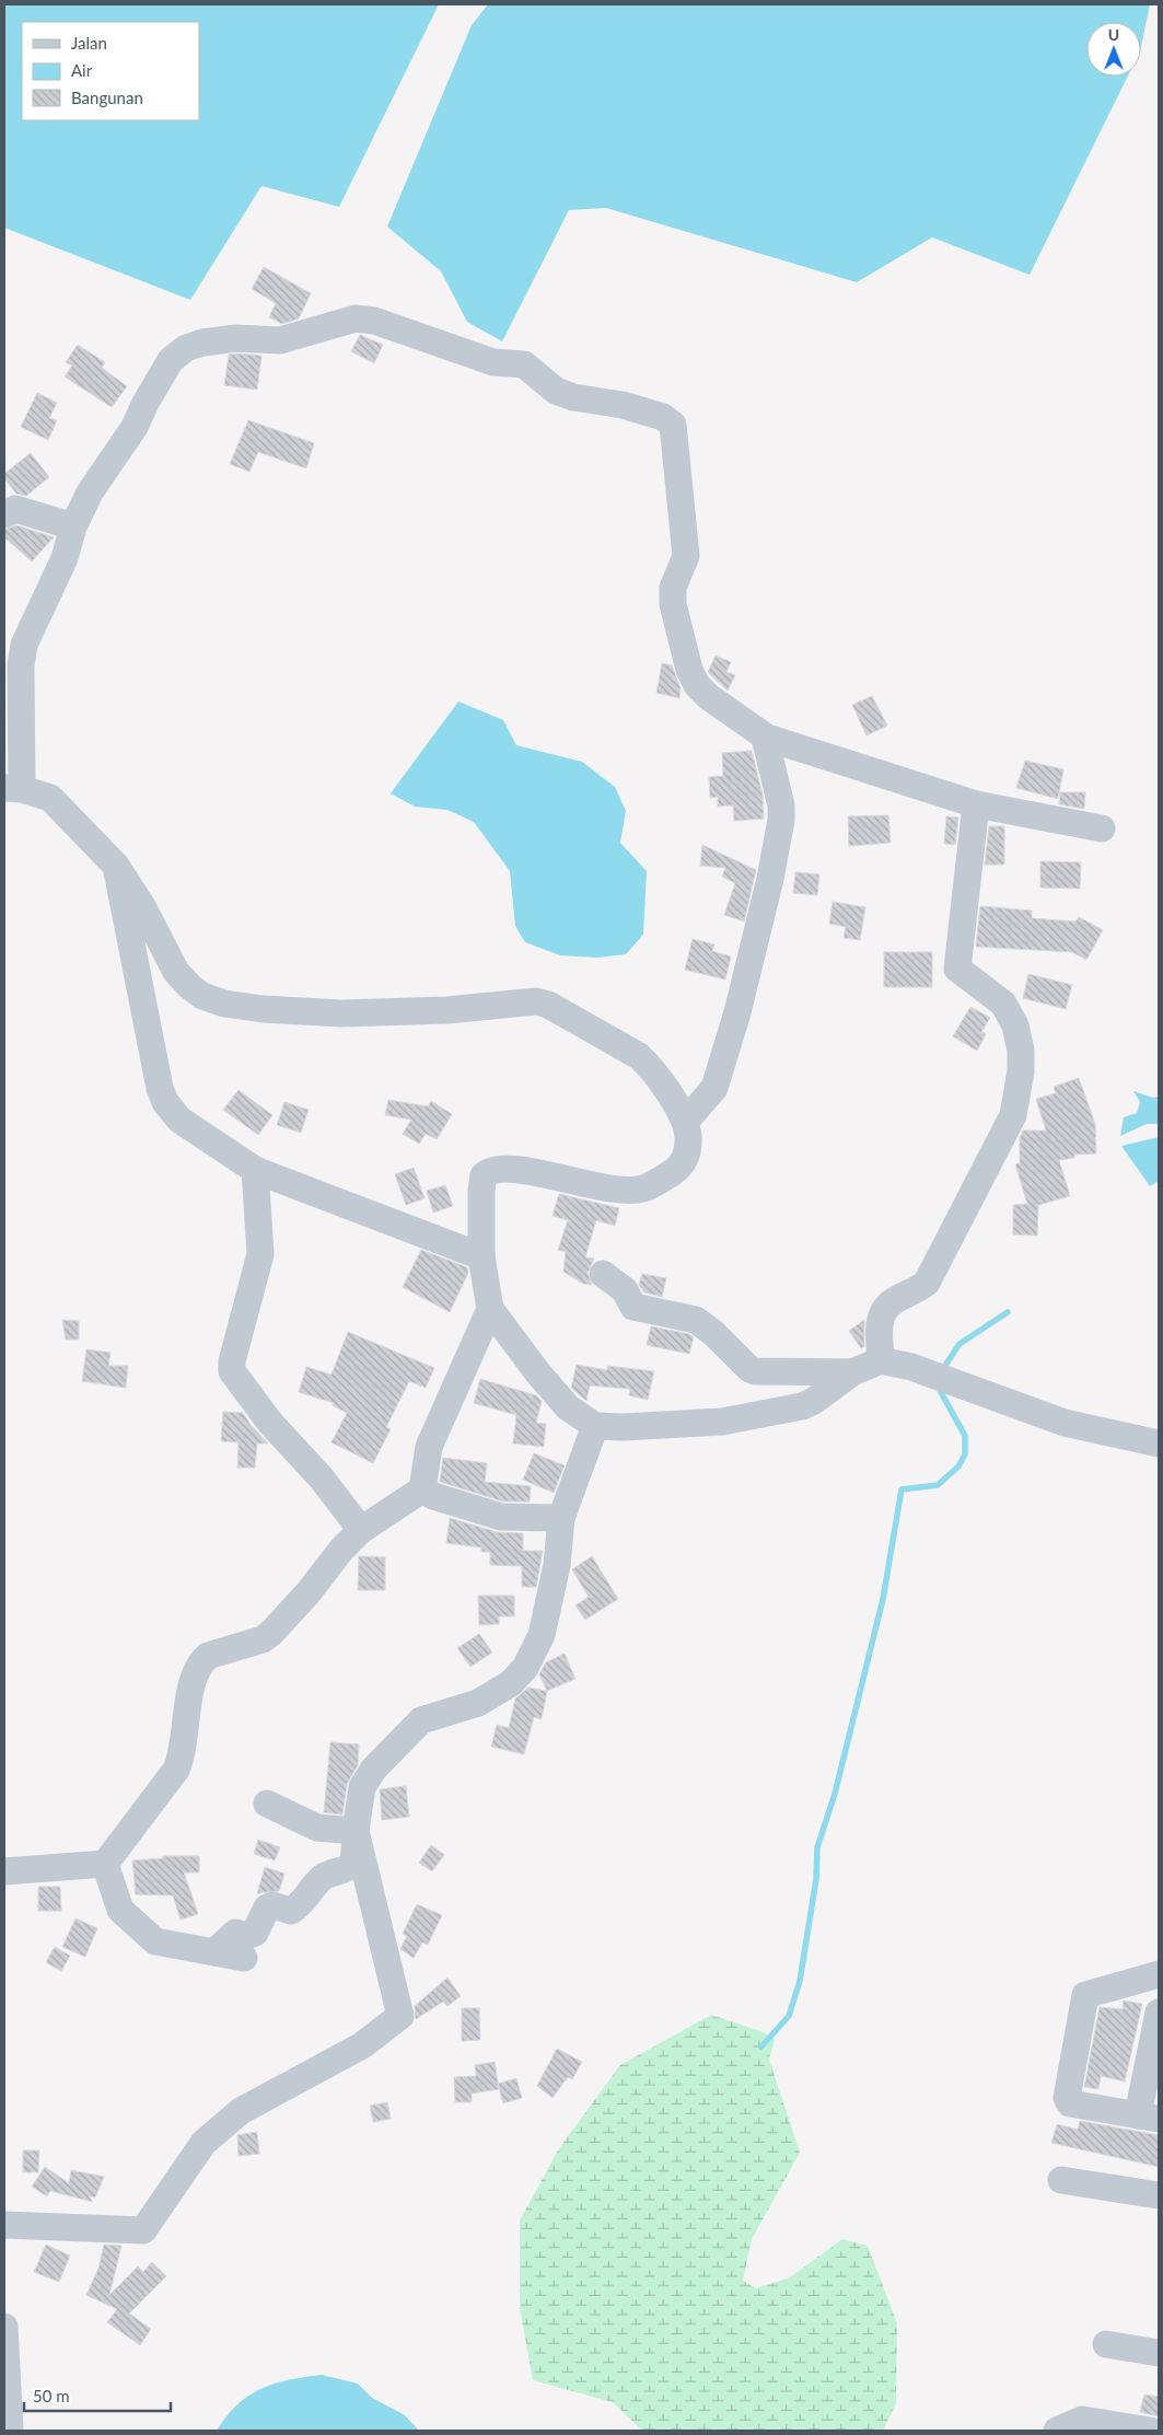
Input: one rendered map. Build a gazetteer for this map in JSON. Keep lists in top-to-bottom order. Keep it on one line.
{"legend":["Jalan","Air","Bangunan"],"scale_bar":"50 m","north":"top"}
